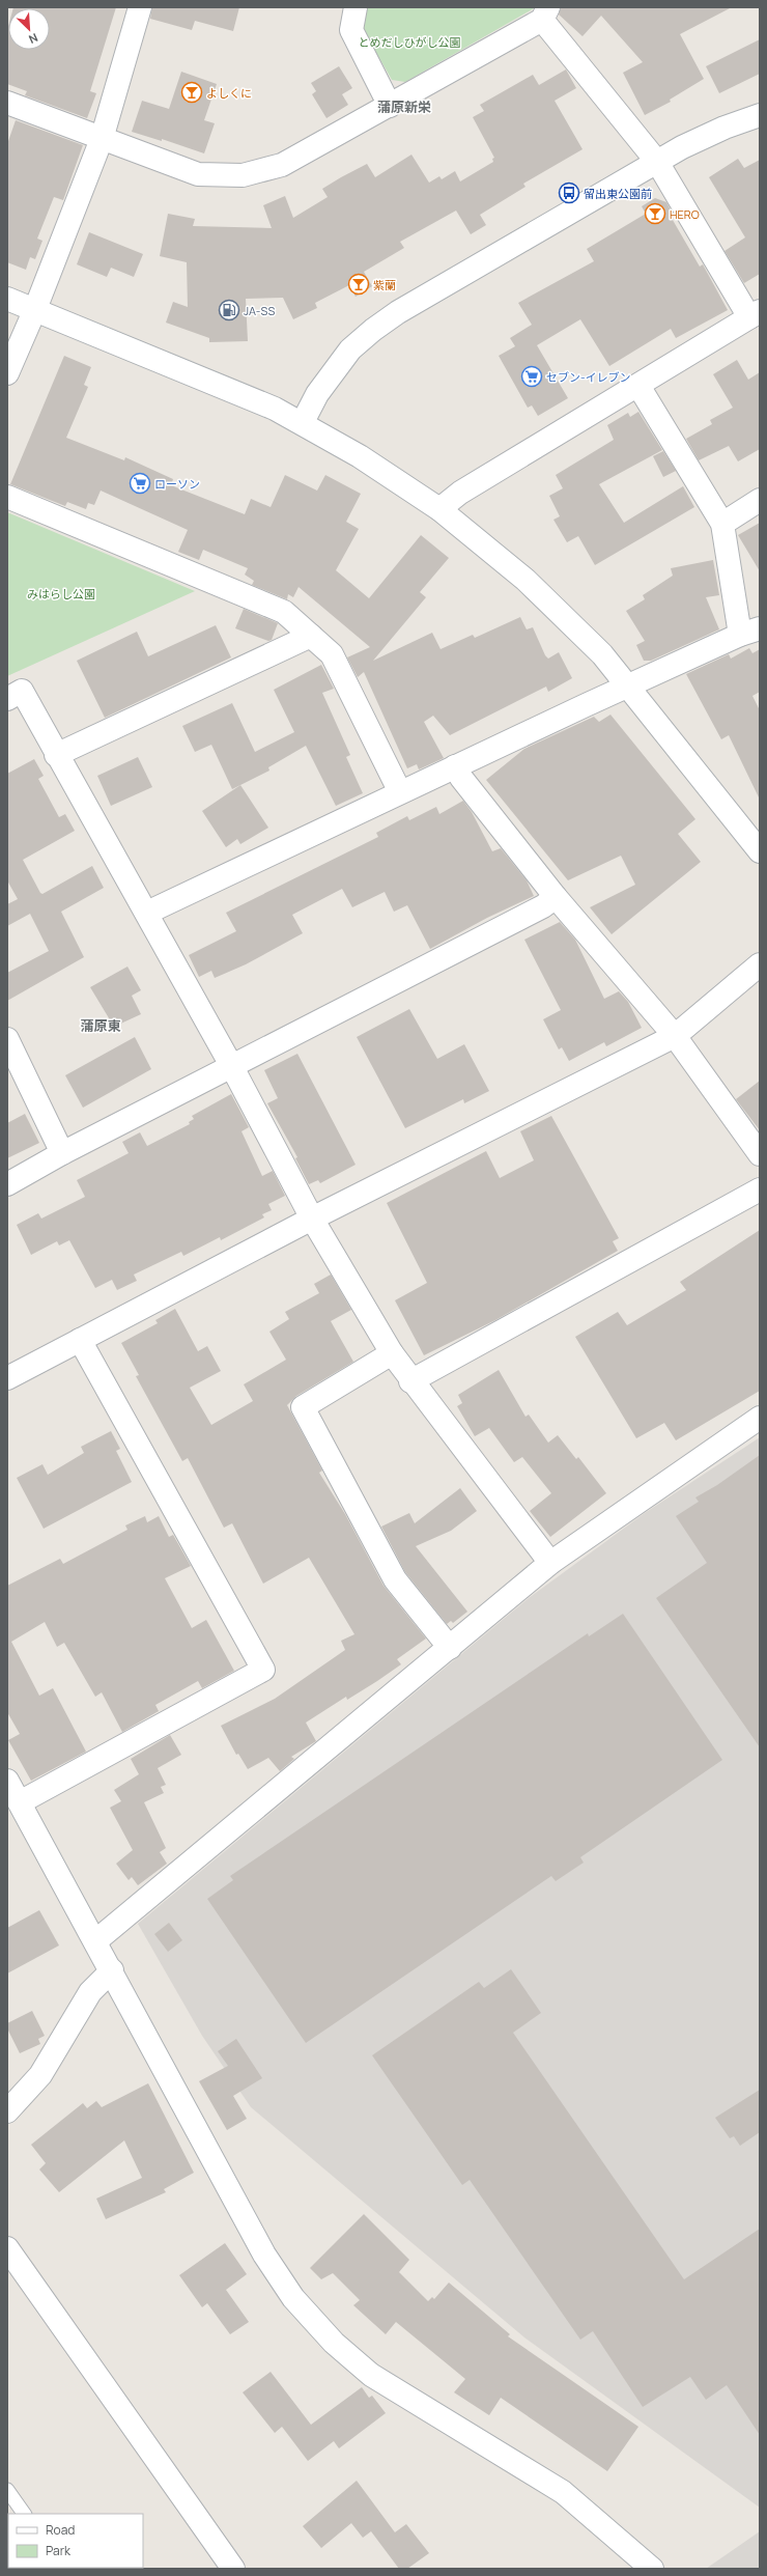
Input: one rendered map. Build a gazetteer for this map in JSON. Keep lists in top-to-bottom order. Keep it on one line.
{"districts":["蒲原新栄","蒲原東"],"parks":["とめだしひがし公園","みはらし公園"],"places":{"bar":["よしくに","HERO","紫蘭"],"bus stop":["留出東公園前"],"fuel station":["JA-SS"],"supermarket":["セブン-イレブン","ローソン"]},"legend":["Road","Park"],"north":"bottom right"}
